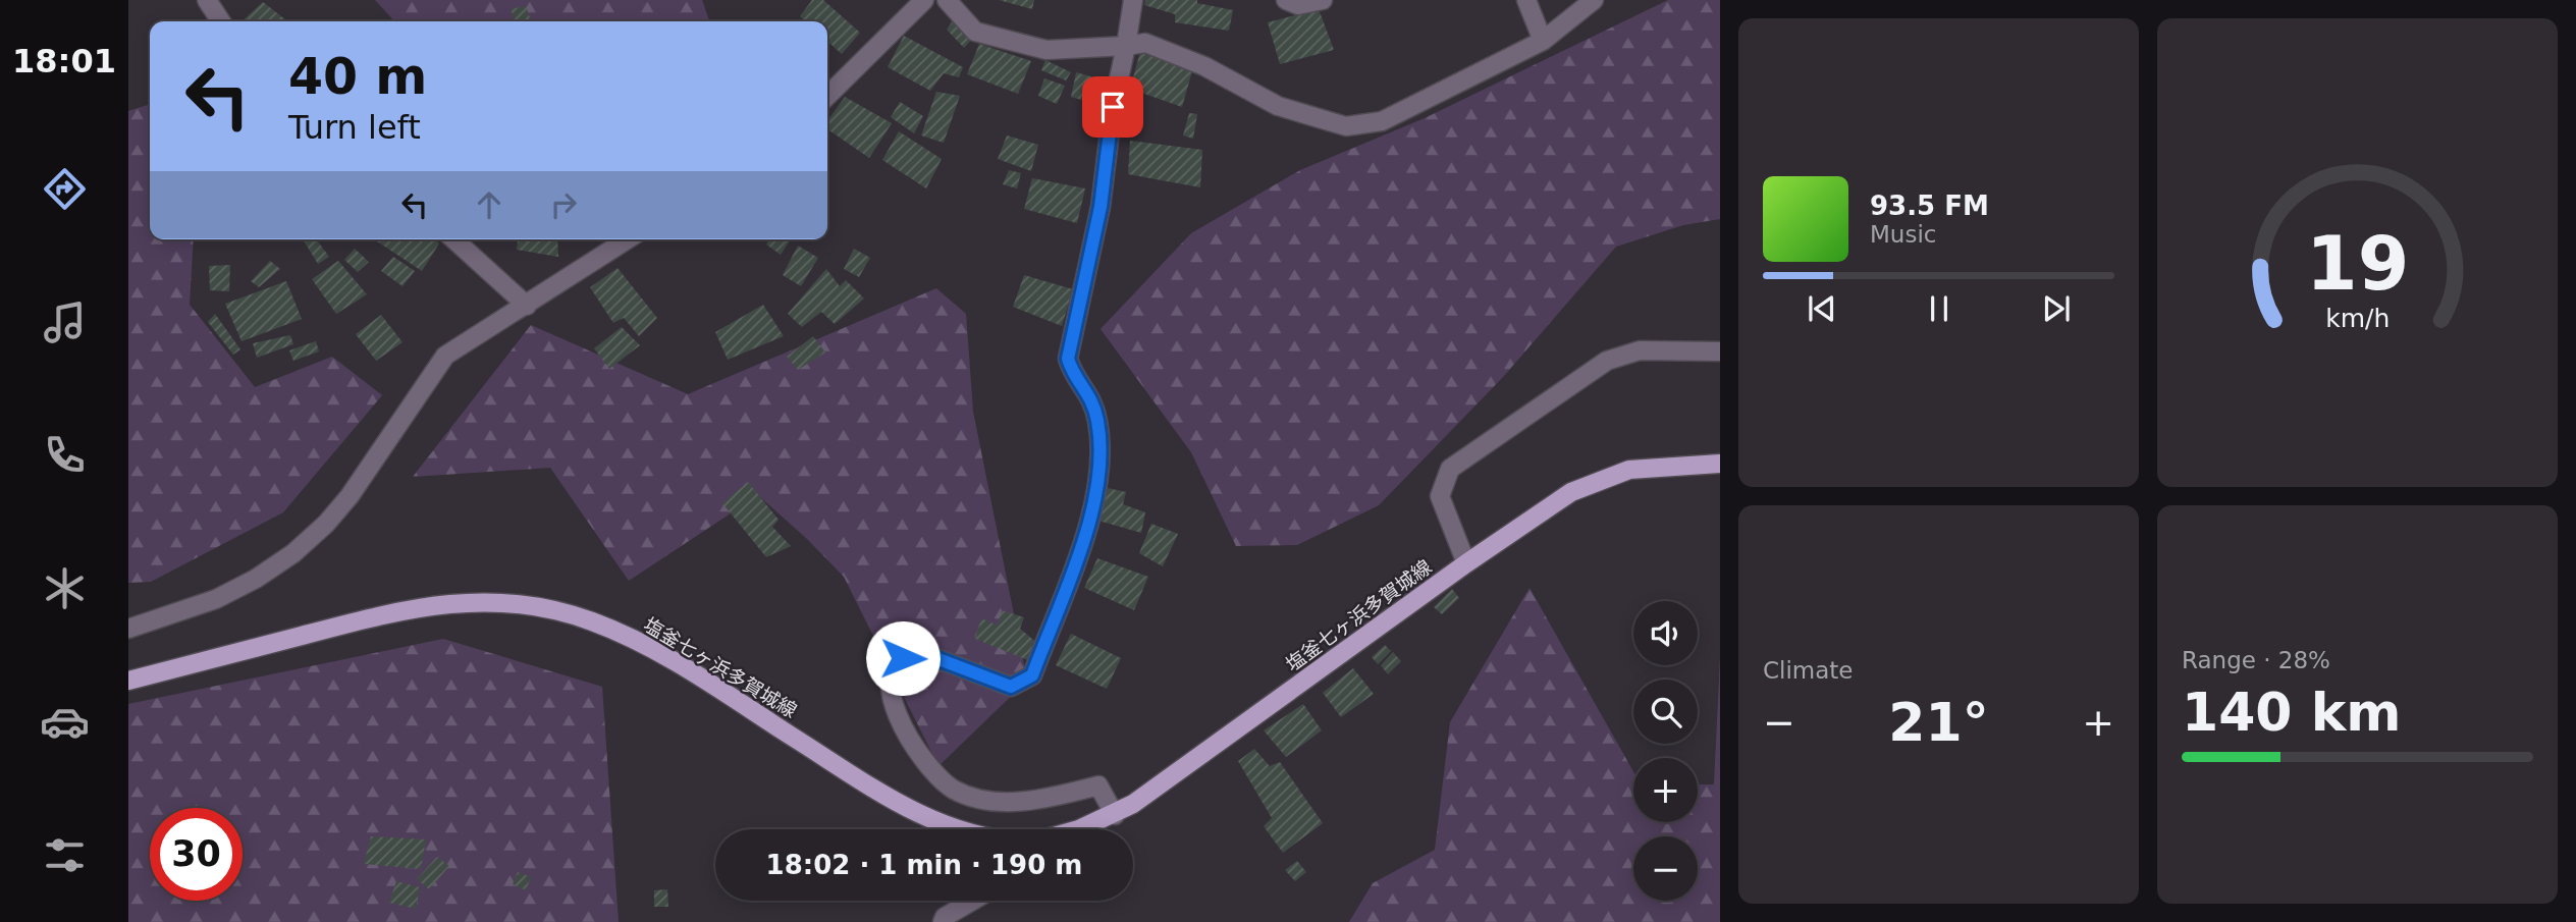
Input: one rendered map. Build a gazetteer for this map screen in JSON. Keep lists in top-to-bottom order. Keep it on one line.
{"streets":{"main road":["塩釜七ヶ浜多賀城線"]},"page":{"tabs":"18:01","turn":["40 m","Turn left"],"song":["93.5 FM","Music"],"tile":["Climate",["Range · 28%","140 km"]],"map_buttons":["+","−"],"heat":["−","21°","+"],"limit":"30","trip":"18:02 · 1 min · 190 m","gauge":["19","km/h"]}}
